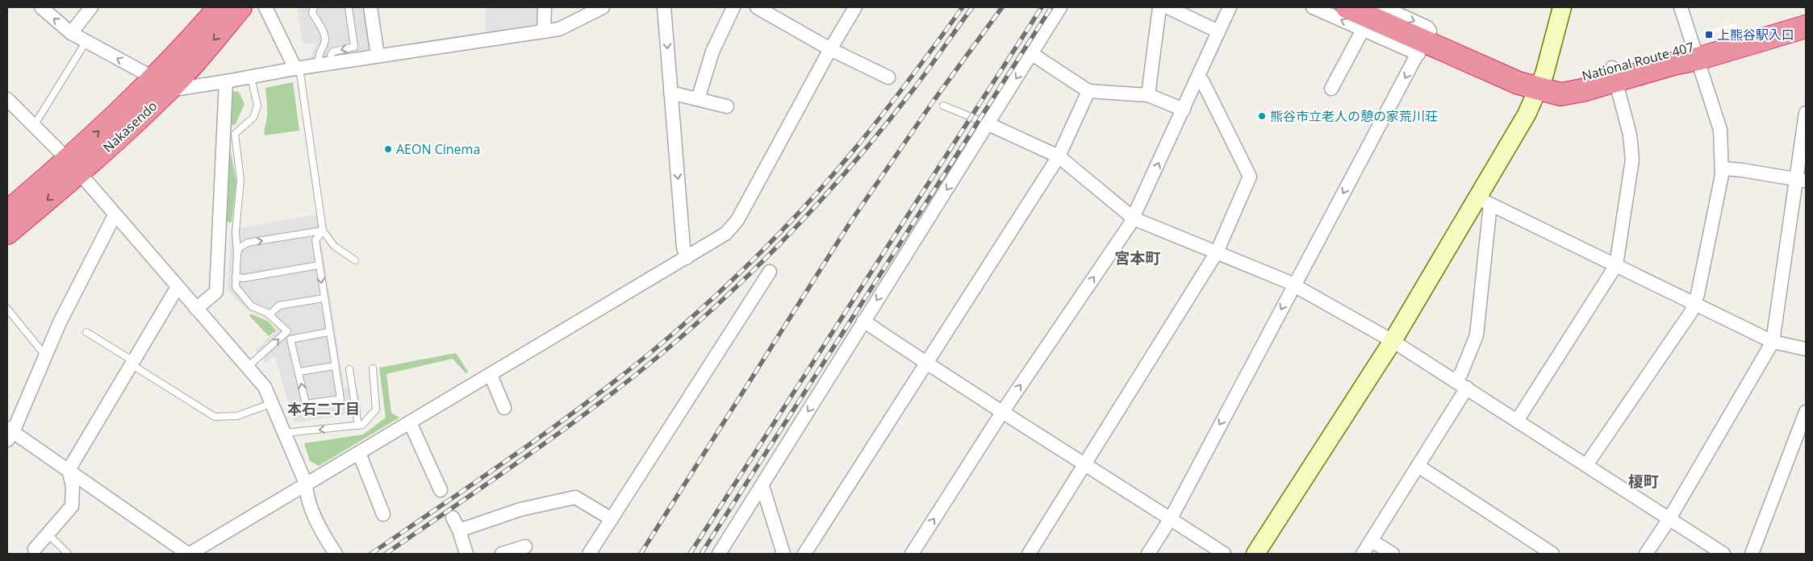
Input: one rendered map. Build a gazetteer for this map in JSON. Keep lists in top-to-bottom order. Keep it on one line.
{"streets":{"highway":["National Route 407","Nakasendo"]},"districts":["宮本町","本石二丁目","榎町"],"places":{"transit":["上熊谷駅入口"],"other":["熊谷市立老人の憩の家荒川荘","AEON Cinema"]}}
